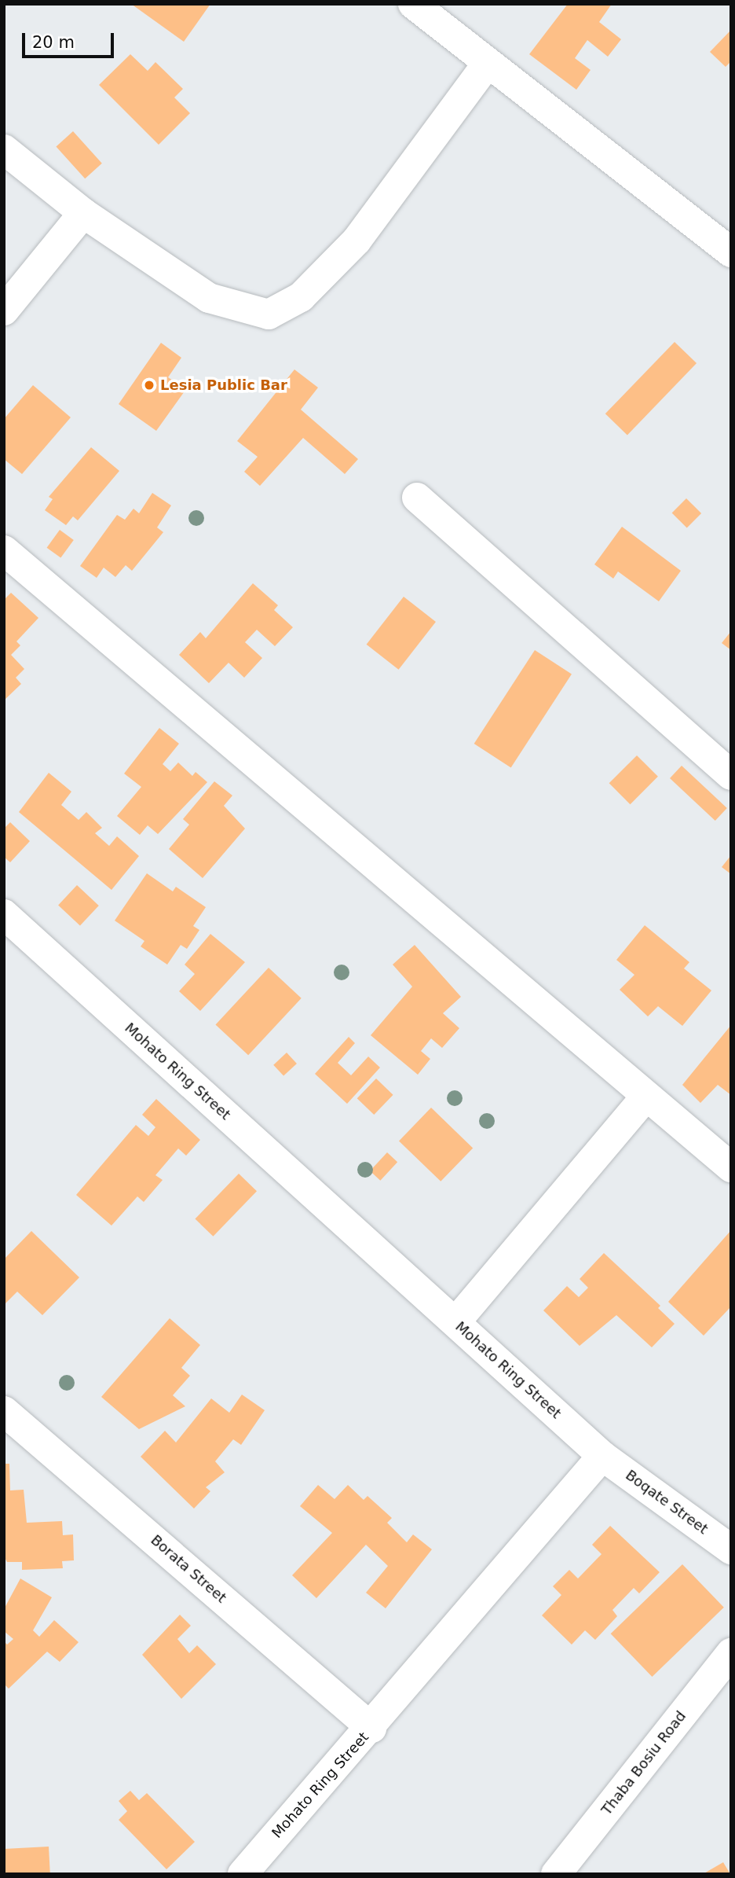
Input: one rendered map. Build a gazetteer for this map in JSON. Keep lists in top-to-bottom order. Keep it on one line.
{"streets":{"street":["Mohato Ring Street","Boqate Street","Borata Street","Thaba Bosiu Road"]},"crossings":[["Mohato Ring Street","Boqate Street"],["Mohato Ring Street","Borata Street"]],"places":["Lesia Public Bar"],"scale_bar":"20 m"}
